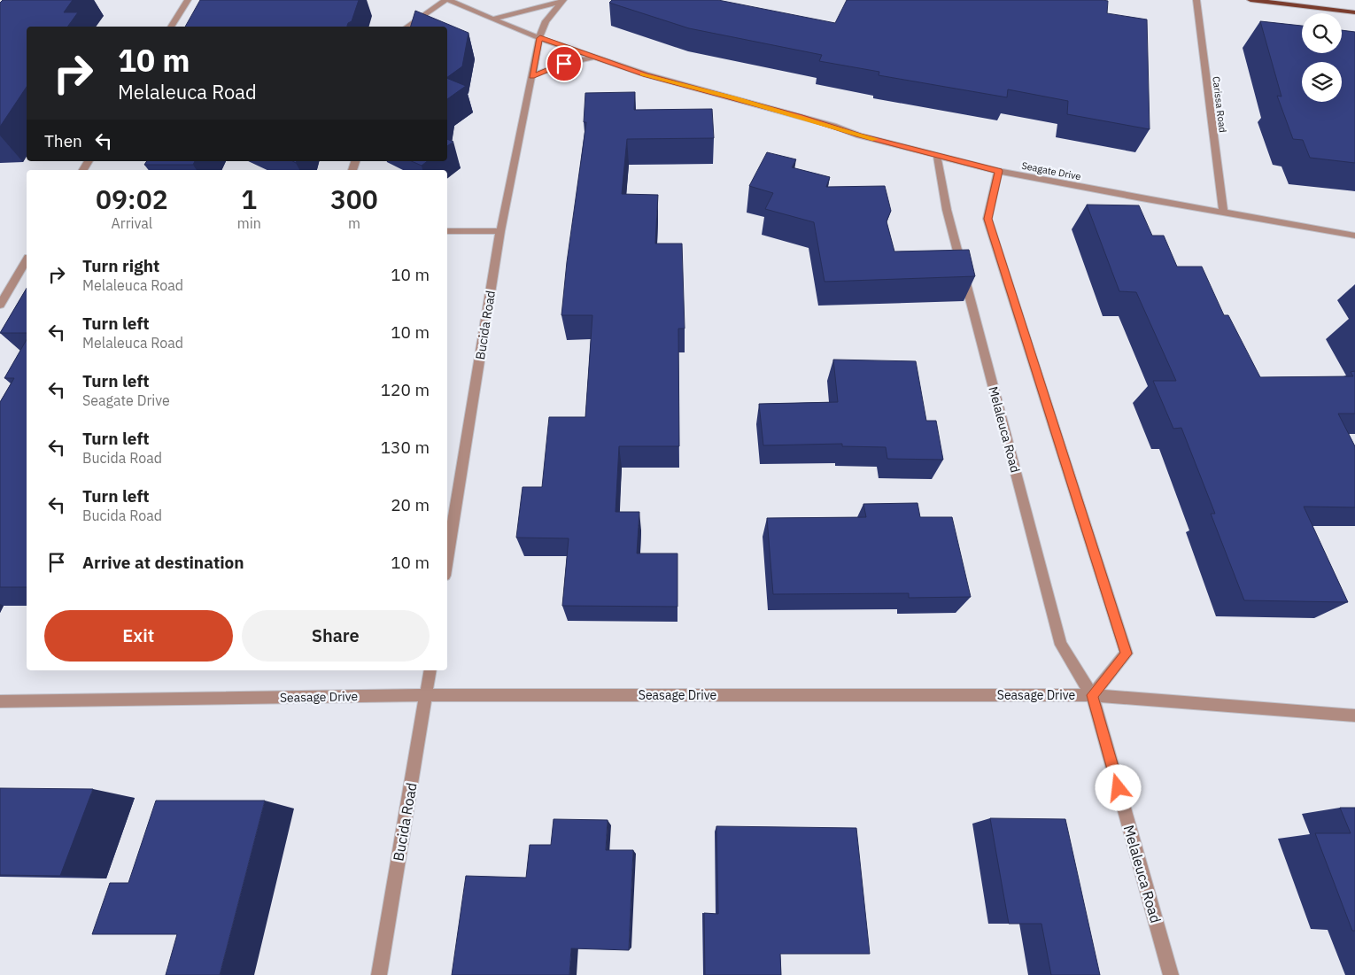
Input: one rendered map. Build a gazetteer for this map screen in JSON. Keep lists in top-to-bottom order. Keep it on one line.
{"streets":{"street":["Carissa Road","Seagate Drive","Bucida Road","Melaleuca Road","Seasage Drive"]},"crossings":[["Carissa Road","Seagate Drive"],["Seagate Drive","Bucida Road"],["Seagate Drive","Melaleuca Road"],["Bucida Road","Seasage Drive"],["Melaleuca Road","Seasage Drive"]],"page":{"turn":["10 m","Melaleuca Road"],"then":"Then","eta":["09:02","Arrival","1","min","300","m"],"list":[{"name":"Turn right","note":"Melaleuca Road","value":"10 m"},{"name":"Turn left","note":"Melaleuca Road","value":"10 m"},{"name":"Turn left","note":"Seagate Drive","value":"120 m"},{"name":"Turn left","note":"Bucida Road","value":"130 m"},{"name":"Turn left","note":"Bucida Road","value":"20 m"},{"name":"Arrive at destination","value":"10 m"}],"buttons":["Exit","Share"]}}
